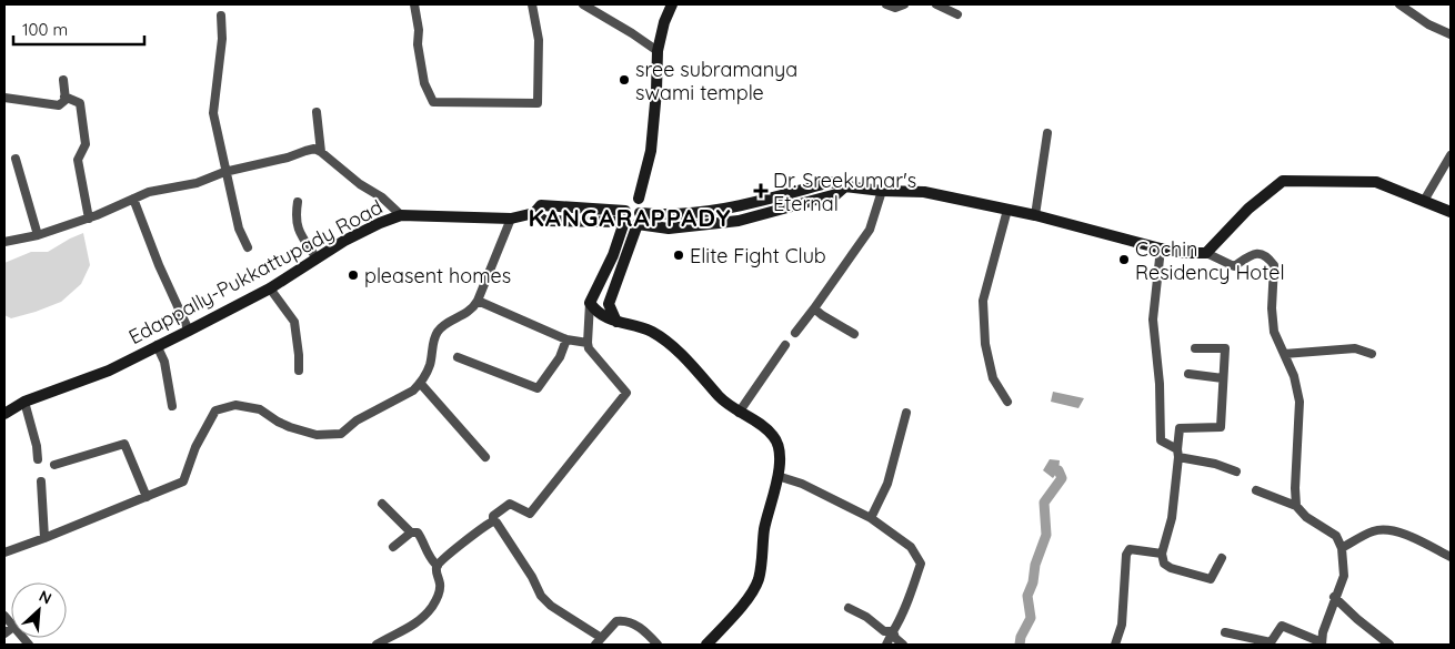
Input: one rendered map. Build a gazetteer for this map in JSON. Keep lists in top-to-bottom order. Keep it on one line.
{"streets":{"main road":["Edappally-Pukkattupady Road"]},"districts":["KANGARAPPADY"],"places":{"other":["sree subramanya swami temple","Elite Fight Club","Cochin Residency Hotel","pleasent homes"],"health":["Dr. Sreekumar's Eternal"]},"scale_bar":"100 m","north":"top right"}
